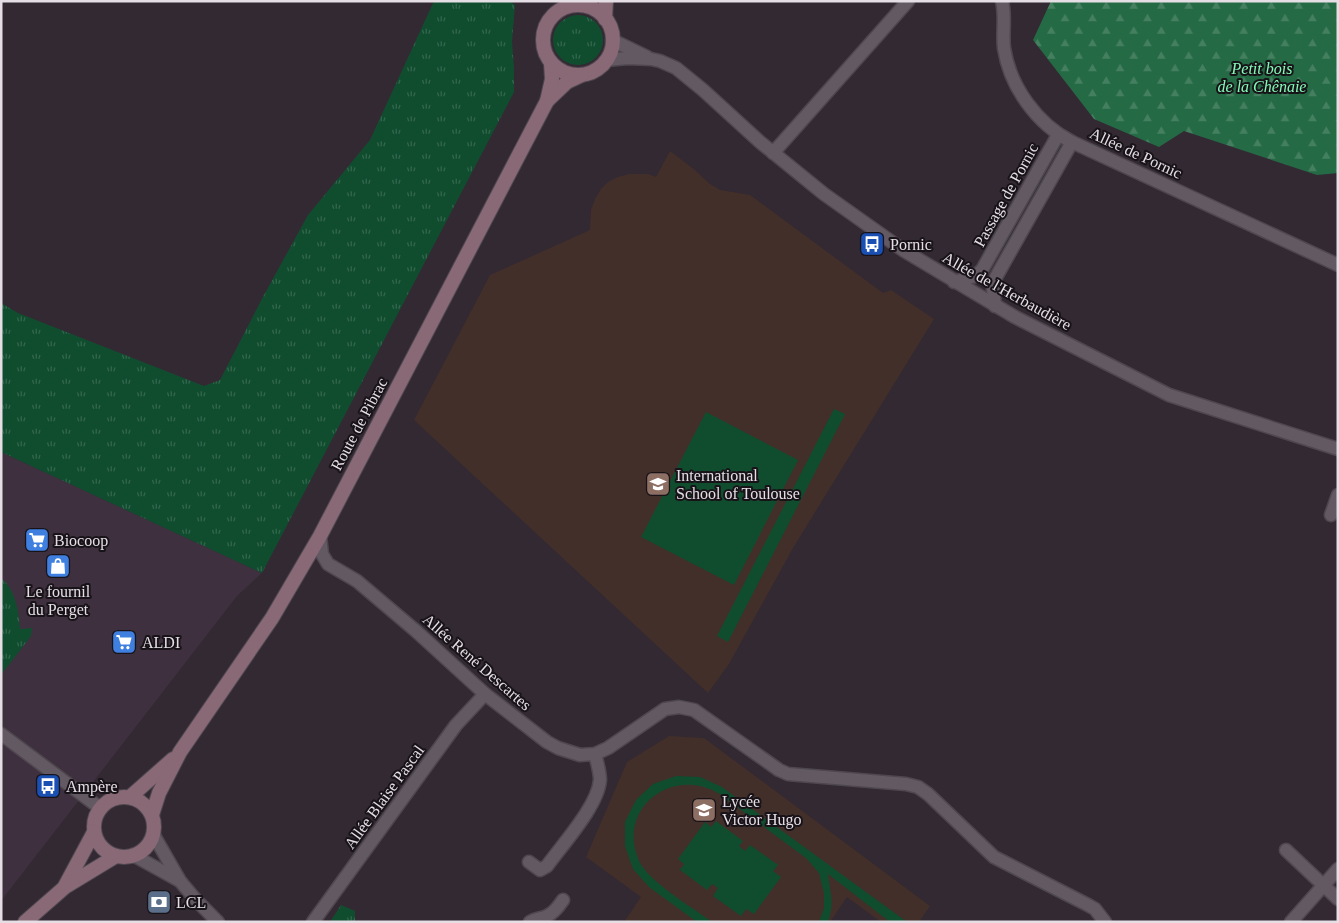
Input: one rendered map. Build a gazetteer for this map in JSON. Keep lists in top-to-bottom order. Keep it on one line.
{"streets":{"main road":["Route de Pibrac"],"street":["Allée de Pornic","Passage de Pornic","Allée de l'Herbaudière","Allée René Descartes","Allée Blaise Pascal"]},"crossings":[["Allée de Pornic","Passage de Pornic"],["Passage de Pornic","Allée de l'Herbaudière"],["Allée de l'Herbaudière","Route de Pibrac"],["Route de Pibrac","Allée René Descartes"],["Allée René Descartes","Allée Blaise Pascal"]],"parks":["Petit bois de la Chênaie"],"places":{"bus stop":["Pornic","Ampère"],"school or university":["International School of Toulouse","Lycée Victor Hugo"],"supermarket":["Biocoop","ALDI"],"shop":["Le fournil du Perget"],"bank":["LCL"]}}
